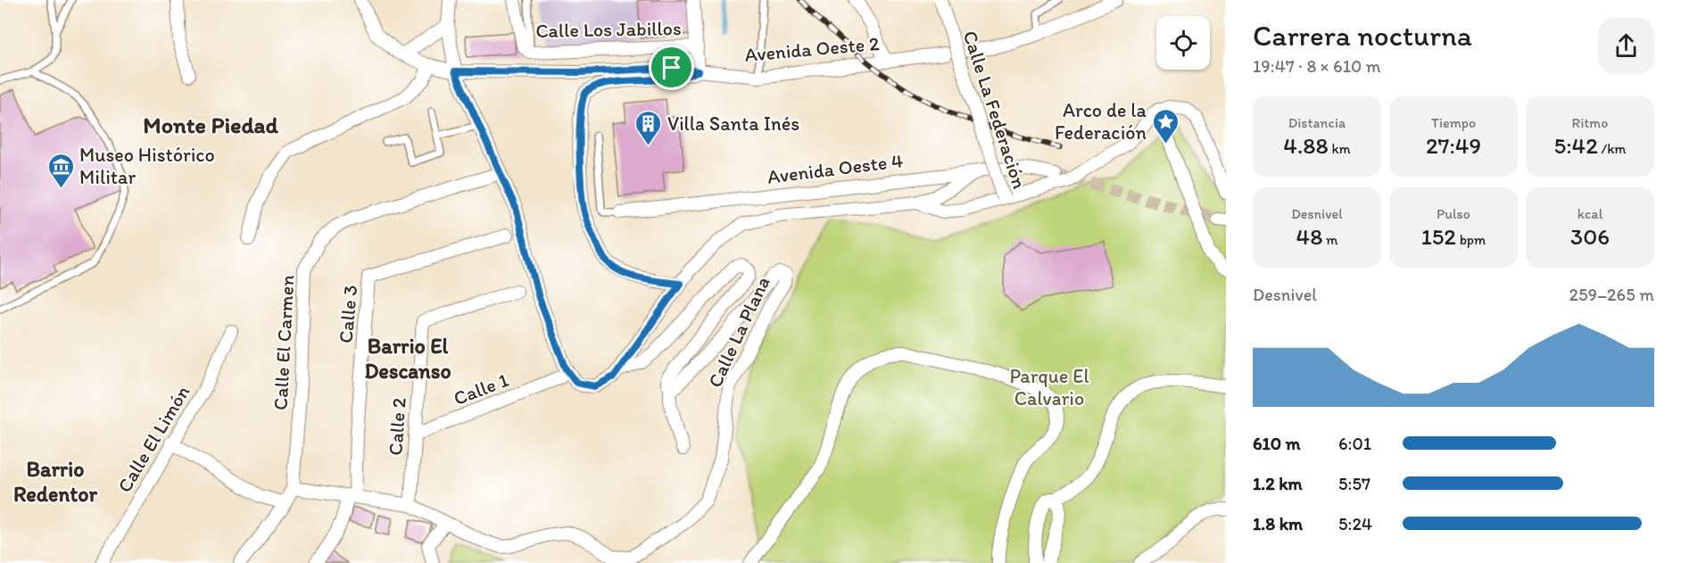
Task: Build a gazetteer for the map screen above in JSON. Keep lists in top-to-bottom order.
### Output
{
  "streets": {
    "street": [
      "Calle Los Jabillos",
      "Avenida Oeste 2",
      "Calle La Federación",
      "Avenida Oeste 4",
      "Calle 3",
      "Calle La Plana",
      "Calle El Carmen",
      "Calle 1",
      "Calle 2",
      "Calle El Limón"
    ]
  },
  "crossings": [
    ["Calle Los Jabillos", "Avenida Oeste 2"],
    ["Calle 3", "Calle La Plana"],
    ["Calle La Plana", "Calle El Carmen"],
    ["Calle La Plana", "Calle 2"],
    ["Calle 1", "Calle 2"]
  ],
  "districts": ["Monte Piedad", "Barrio El Descanso", "Barrio Redentor"],
  "parks": ["Parque El Calvario"],
  "places": {
    "place": ["Arco de la Federación"],
    "building": ["Villa Santa Inés"],
    "museum": ["Museo Histórico Militar"]
  },
  "page": {
    "heading": ["Carrera nocturna", "19:47 · 8 × 610 m"],
    "stats": [
      ["Distancia", "4.88 km"],
      ["Tiempo", "27:49"],
      ["Ritmo", "5:42 /km"],
      ["Desnivel", "48 m"],
      ["Pulso", "152 bpm"],
      ["kcal", "306"]
    ],
    "chart": ["Desnivel", "259–265 m"],
    "list": [
      {
        "name": "610 m",
        "note": "6:01"
      },
      {
        "name": "1.2 km",
        "note": "5:57"
      },
      {
        "name": "1.8 km",
        "note": "5:24"
      }
    ]
  }
}
